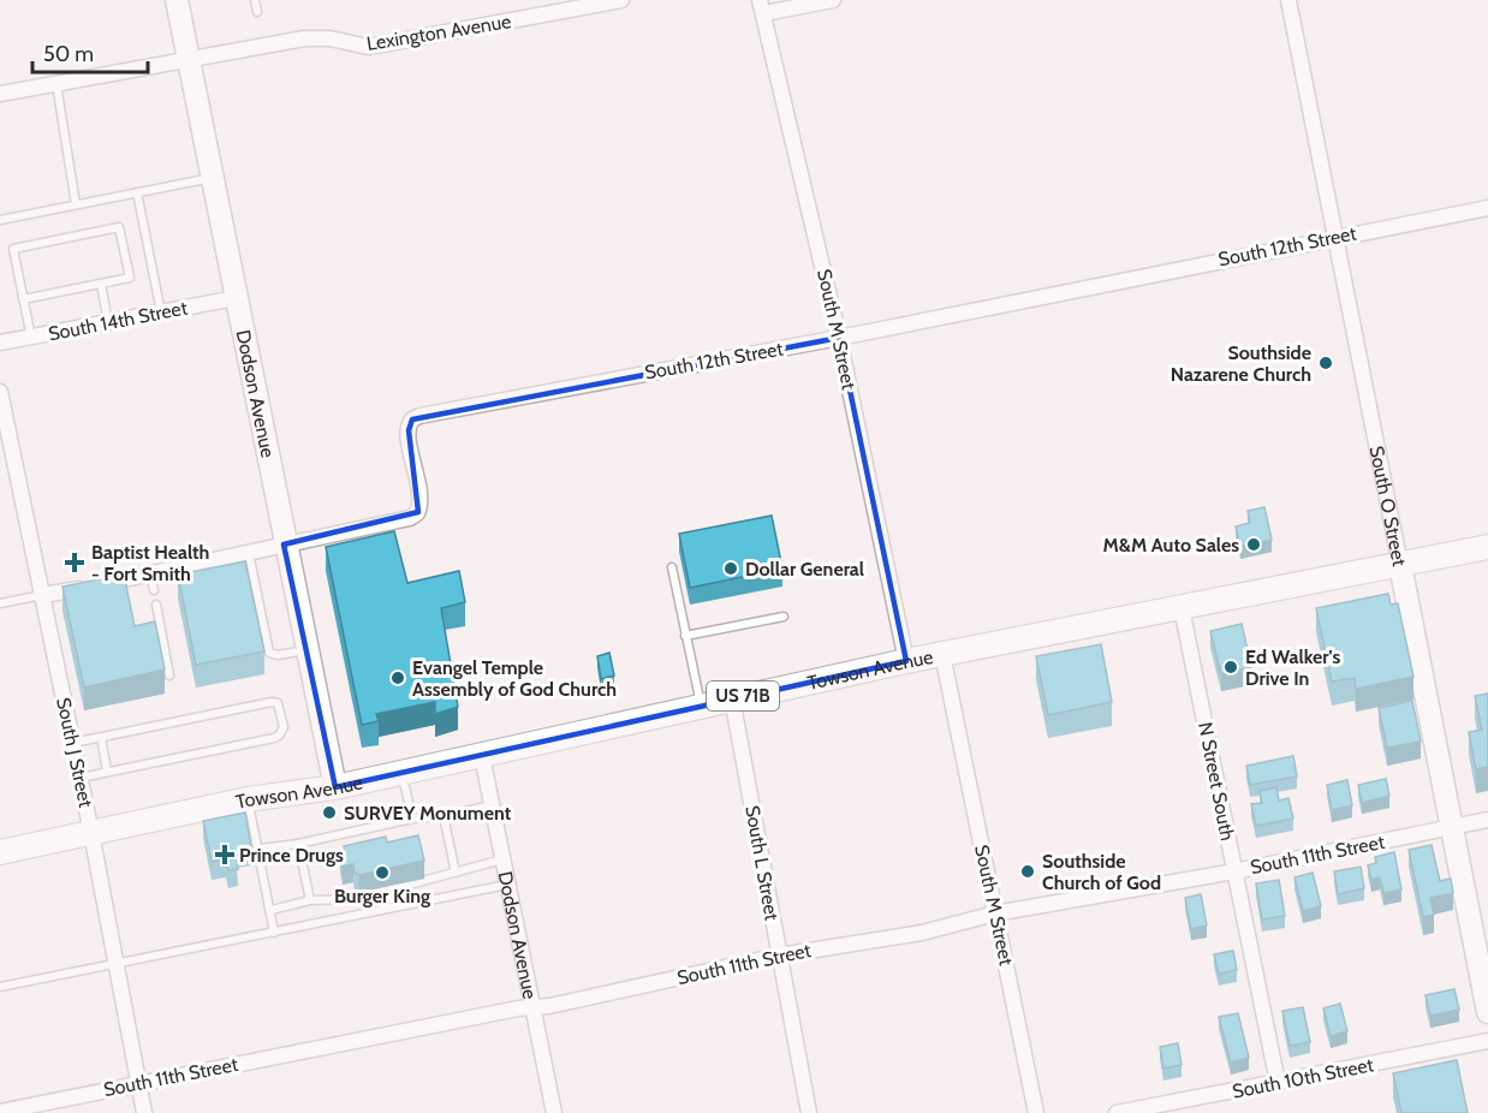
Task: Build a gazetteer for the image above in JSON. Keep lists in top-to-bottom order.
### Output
{
  "streets": {
    "main road": ["Towson Avenue", "US 71B"],
    "street": [
      "Lexington Avenue",
      "South 12th Street",
      "South 14th Street",
      "South M Street",
      "Dodson Avenue",
      "South O Street",
      "South J Street",
      "N Street South",
      "South 11th Street",
      "South L Street",
      "South 10th Street"
    ]
  },
  "crossings": [
    ["Lexington Avenue", "Dodson Avenue"],
    ["South 12th Street", "South M Street"],
    ["South 12th Street", "Dodson Avenue"],
    ["South 12th Street", "South O Street"],
    ["South 12th Street", "South J Street"],
    ["South 14th Street", "Dodson Avenue"],
    ["South M Street", "Towson Avenue"],
    ["South M Street", "South 11th Street"],
    ["Dodson Avenue", "Towson Avenue"],
    ["Dodson Avenue", "South 11th Street"],
    ["South O Street", "Towson Avenue"],
    ["South O Street", "South 11th Street"],
    ["Towson Avenue", "South J Street"],
    ["Towson Avenue", "N Street South"],
    ["Towson Avenue", "South L Street"],
    ["South J Street", "South 11th Street"],
    ["N Street South", "South 11th Street"],
    ["N Street South", "South 10th Street"],
    ["South 11th Street", "South L Street"]
  ],
  "places": {
    "other": [
      "Southside Nazarene Church",
      "M&M Auto Sales",
      "Dollar General",
      "Ed Walker's Drive In",
      "Evangel Temple Assembly of God Church",
      "SURVEY Monument",
      "Southside Church of God",
      "Burger King"
    ],
    "health": ["Baptist Health - Fort Smith", "Prince Drugs"]
  },
  "scale_bar": "50 m"
}
